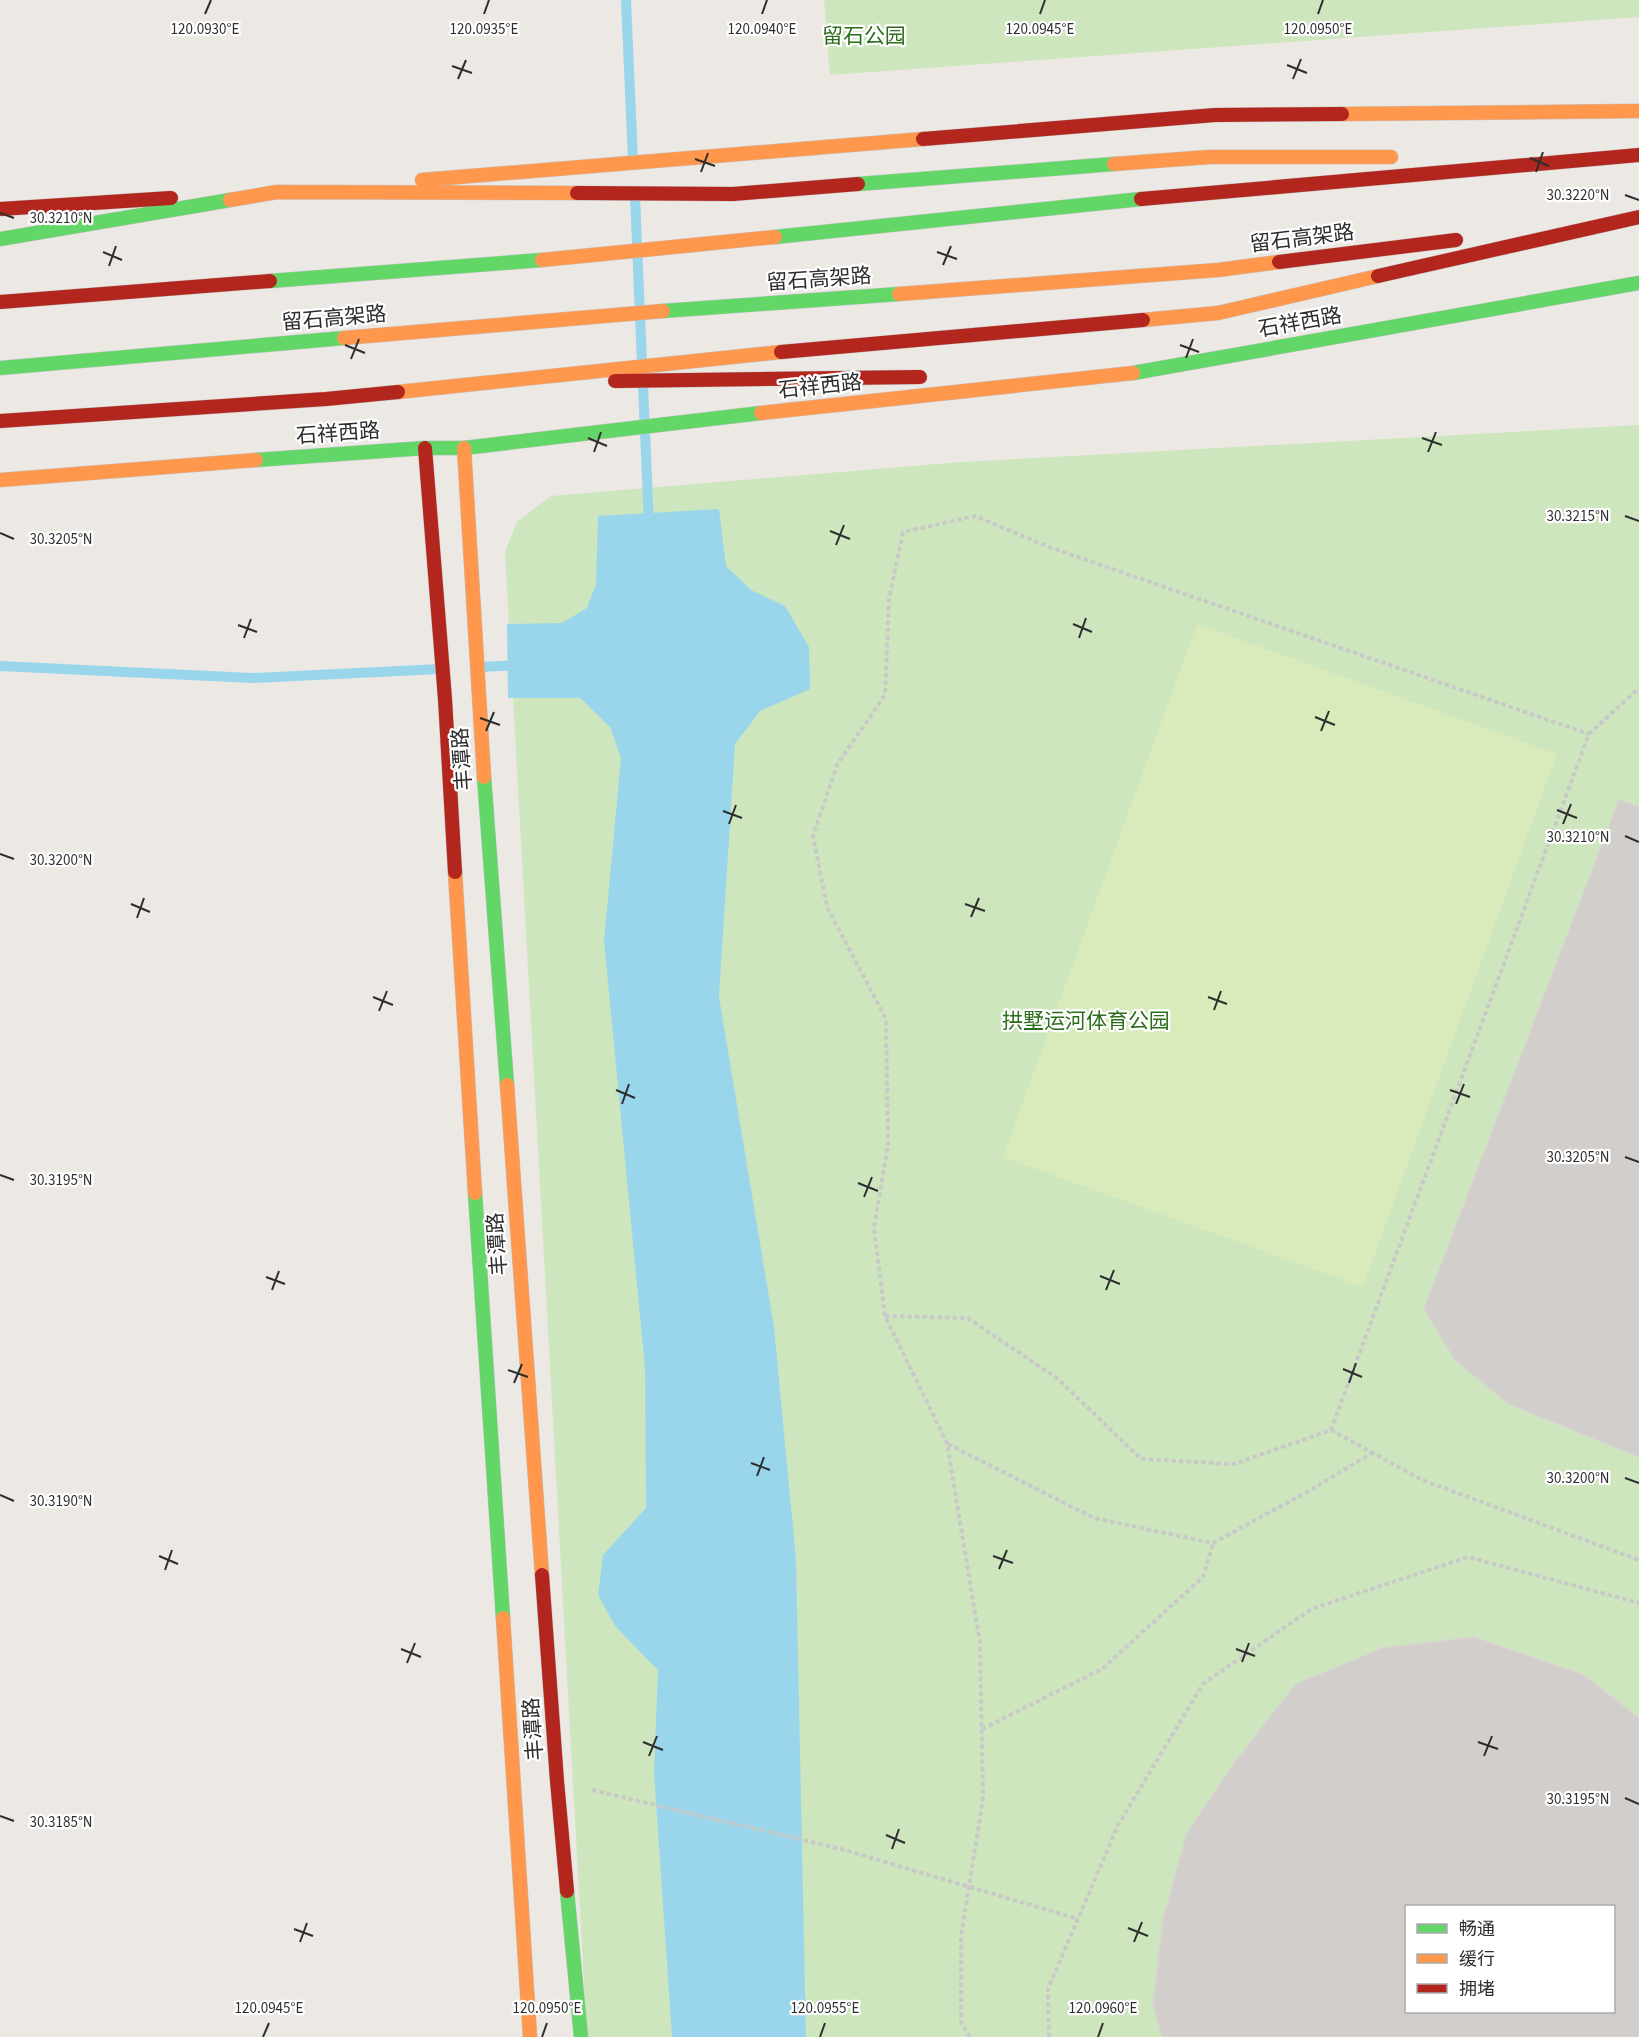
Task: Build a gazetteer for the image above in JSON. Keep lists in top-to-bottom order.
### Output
{
  "streets": {
    "main road": ["留石高架路", "石祥西路", "丰潭路"]
  },
  "crossings": [
    ["石祥西路", "丰潭路"]
  ],
  "parks": ["留石公园", "拱墅运河体育公园"],
  "legend": ["畅通", "缓行", "拥堵"],
  "coordinates": [
    "120.0930°E",
    "120.0935°E",
    "120.0940°E",
    "120.0945°E",
    "120.0950°E",
    "30.3220°N",
    "30.3210°N",
    "30.3215°N",
    "30.3205°N",
    "30.3200°N",
    "30.3195°N",
    "30.3190°N",
    "30.3185°N",
    "120.0955°E",
    "120.0960°E"
  ]
}
